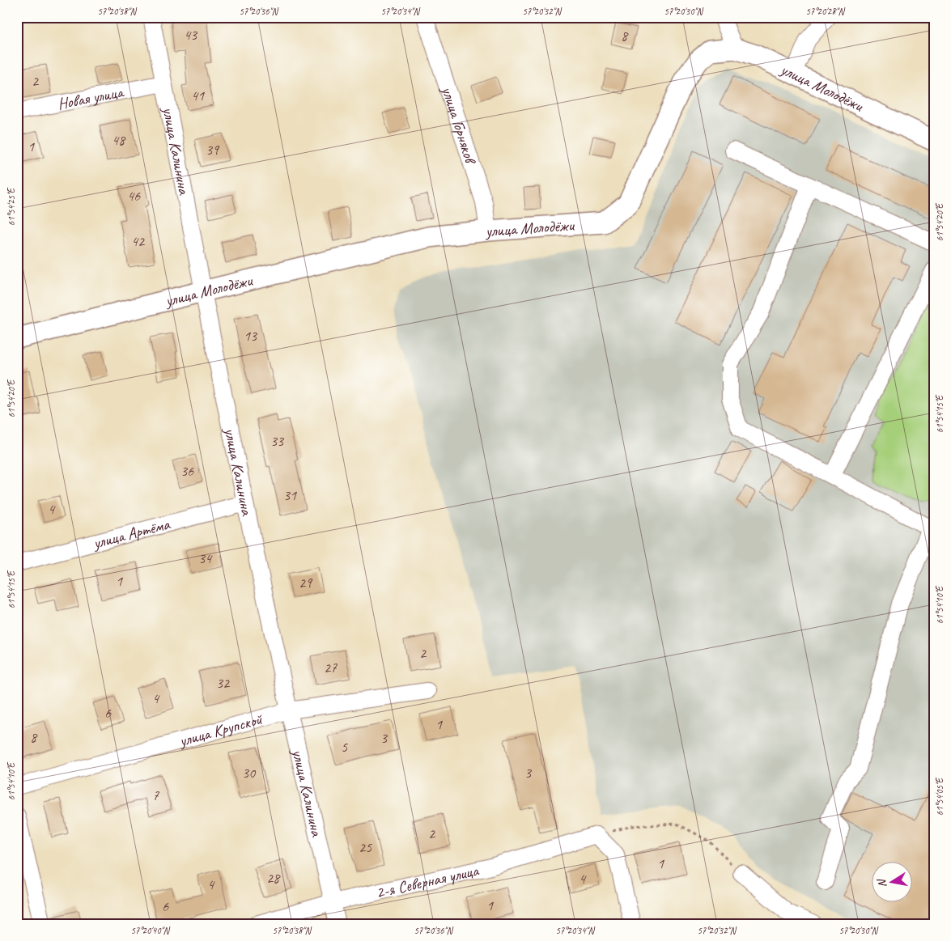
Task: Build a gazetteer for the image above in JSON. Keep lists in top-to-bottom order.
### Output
{
  "streets": {
    "main road": ["улица Молодёжи"],
    "street": [
      "Новая улица",
      "улица Горняков",
      "улица Калинина",
      "улица Артёма",
      "улица Крупской",
      "2-я Северная улица"
    ]
  },
  "crossings": [
    ["улица Молодёжи", "улица Горняков"],
    ["улица Молодёжи", "улица Калинина"],
    ["Новая улица", "улица Калинина"],
    ["улица Калинина", "улица Артёма"],
    ["улица Калинина", "улица Крупской"],
    ["улица Калинина", "2-я Северная улица"]
  ],
  "house_numbers": [
    "43",
    "8",
    "2",
    "41",
    "48",
    "1",
    "39",
    "46",
    "42",
    "13",
    "33",
    "36",
    "31",
    "4",
    "34",
    "1",
    "29",
    "2",
    "27",
    "32",
    "4",
    "6",
    "1",
    "8",
    "3",
    "5",
    "30",
    "3",
    "7",
    "2",
    "25",
    "1",
    "28",
    "4",
    "4",
    "1",
    "6"
  ],
  "north": "left",
  "coordinates": [
    "57°20'38\"N",
    "57°20'36\"N",
    "57°20'34\"N",
    "57°20'32\"N",
    "57°20'30\"N",
    "57°20'28\"N",
    "61°54'25\"E",
    "61°54'20\"E",
    "61°54'15\"E",
    "61°54'10\"E",
    "61°54'05\"E",
    "57°20'40\"N"
  ]
}
